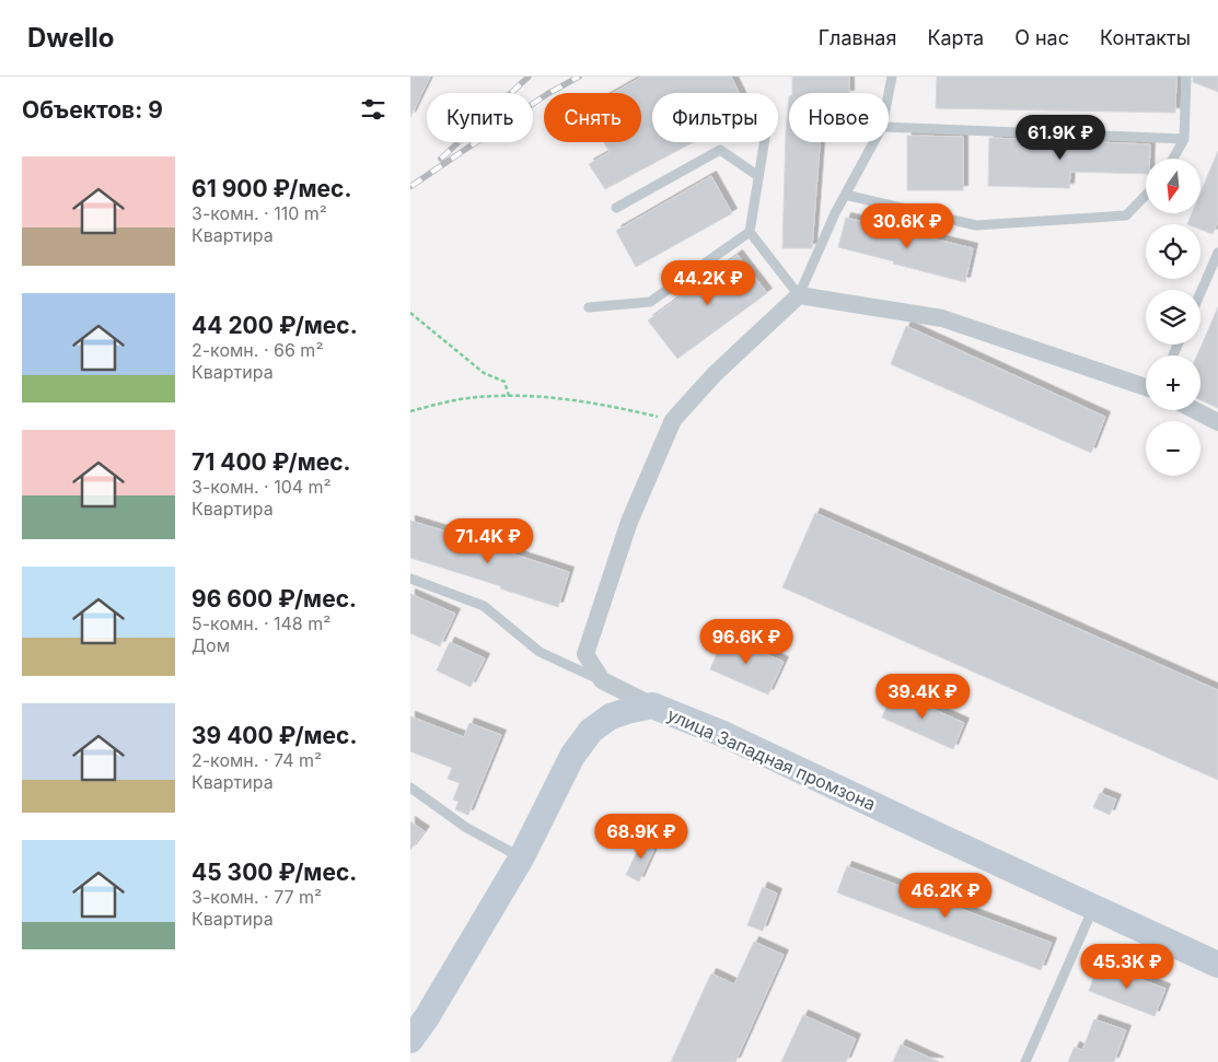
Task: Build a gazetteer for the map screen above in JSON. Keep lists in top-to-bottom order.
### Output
{
  "streets": {
    "street": ["улица Западная промзона"]
  },
  "north": "bottom",
  "page": {
    "header": "Dwello",
    "nav": [
      "Главная",
      "Карта",
      "О нас",
      "Контакты"
    ],
    "heading": "Объектов: 9",
    "chip": [
      "Купить",
      "Снять",
      "Фильтры",
      "Новое"
    ],
    "price": [
      "61.9K ₽",
      "30.6K ₽",
      "44.2K ₽",
      "71.4K ₽",
      "96.6K ₽",
      "39.4K ₽",
      "68.9K ₽",
      "46.2K ₽",
      "45.3K ₽"
    ],
    "list": [
      {
        "name": "61 900 ₽/мес.",
        "note": "3-комн. · 110 m² · Квартира"
      },
      {
        "name": "44 200 ₽/мес.",
        "note": "2-комн. · 66 m² · Квартира"
      },
      {
        "name": "71 400 ₽/мес.",
        "note": "3-комн. · 104 m² · Квартира"
      },
      {
        "name": "96 600 ₽/мес.",
        "note": "5-комн. · 148 m² · Дом"
      },
      {
        "name": "39 400 ₽/мес.",
        "note": "2-комн. · 74 m² · Квартира"
      },
      {
        "name": "45 300 ₽/мес.",
        "note": "3-комн. · 77 m² · Квартира"
      }
    ],
    "map_buttons": ["+", "−"]
  }
}
